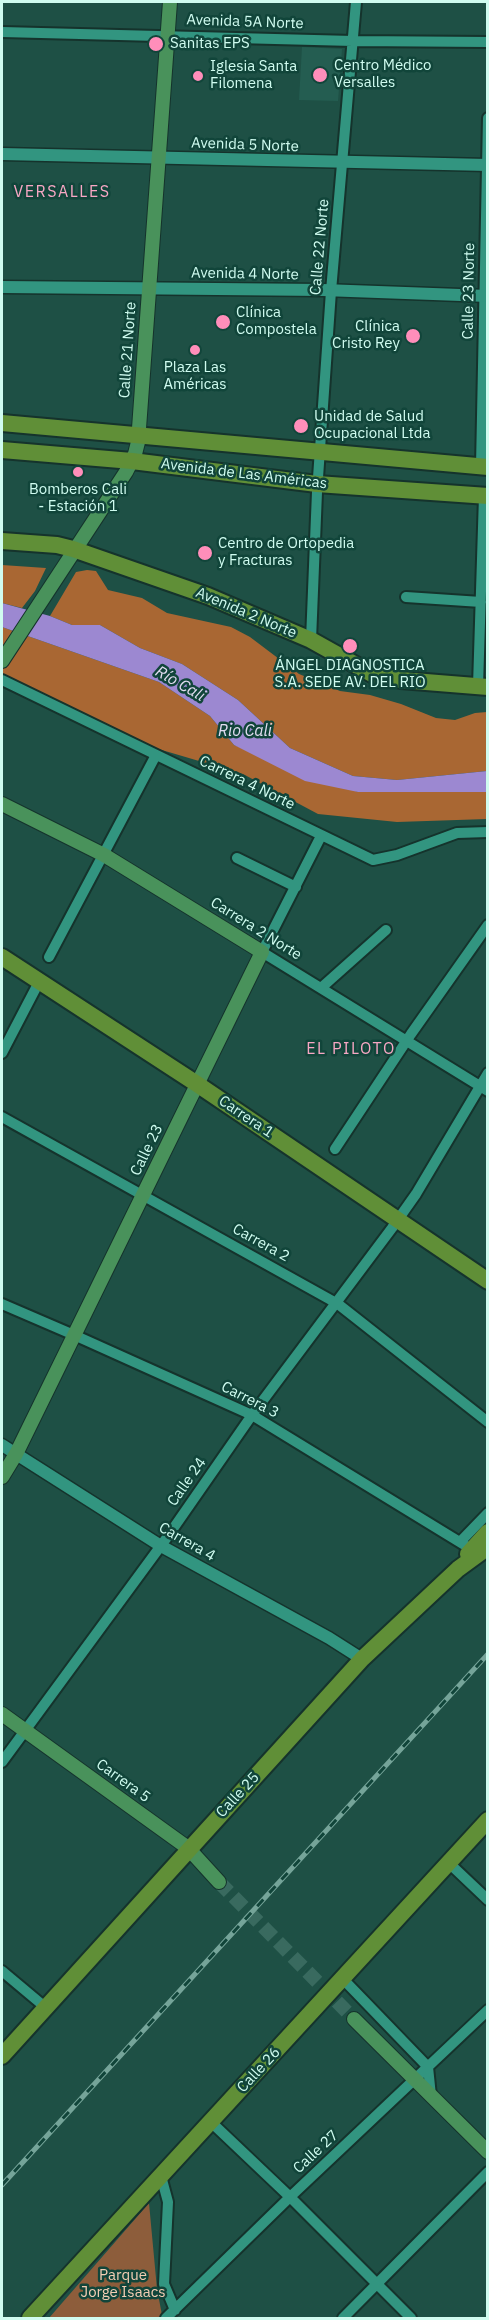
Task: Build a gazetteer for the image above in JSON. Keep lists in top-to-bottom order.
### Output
{
  "streets": {
    "main road": [
      "Calle 21 Norte",
      "Avenida de Las Américas",
      "Avenida 2 Norte",
      "Carrera 2 Norte",
      "Carrera 1",
      "Calle 23",
      "Carrera 5",
      "Calle 25",
      "Calle 26"
    ],
    "street": [
      "Avenida 5A Norte",
      "Avenida 5 Norte",
      "Calle 22 Norte",
      "Avenida 4 Norte",
      "Calle 23 Norte",
      "Carrera 4 Norte",
      "Carrera 2",
      "Carrera 3",
      "Calle 24",
      "Carrera 4",
      "Calle 27"
    ]
  },
  "crossings": [
    ["Avenida 5A Norte", "Calle 22 Norte"],
    ["Avenida 5A Norte", "Calle 21 Norte"],
    ["Avenida 5 Norte", "Calle 22 Norte"],
    ["Avenida 5 Norte", "Calle 23 Norte"],
    ["Avenida 5 Norte", "Calle 21 Norte"],
    ["Calle 22 Norte", "Avenida 4 Norte"],
    ["Calle 22 Norte", "Avenida de Las Américas"],
    ["Calle 22 Norte", "Avenida 2 Norte"],
    ["Avenida 4 Norte", "Calle 23 Norte"],
    ["Avenida 4 Norte", "Calle 21 Norte"],
    ["Calle 23 Norte", "Avenida de Las Américas"],
    ["Calle 21 Norte", "Avenida de Las Américas"],
    ["Calle 21 Norte", "Avenida 2 Norte"],
    ["Carrera 4 Norte", "Calle 23"],
    ["Carrera 2 Norte", "Calle 23"],
    ["Carrera 2 Norte", "Calle 24"],
    ["Carrera 1", "Calle 23"],
    ["Carrera 1", "Calle 24"],
    ["Calle 23", "Carrera 2"],
    ["Calle 23", "Carrera 3"],
    ["Calle 23", "Carrera 4"],
    ["Carrera 2", "Calle 24"],
    ["Carrera 3", "Calle 24"],
    ["Carrera 3", "Calle 25"],
    ["Calle 24", "Carrera 4"],
    ["Calle 24", "Carrera 5"],
    ["Carrera 4", "Calle 25"],
    ["Carrera 5", "Calle 25"]
  ],
  "districts": ["VERSALLES", "EL PILOTO"],
  "water": ["Río Cali", "Rio Cali"],
  "parks": ["Parque Jorge Isaacs"],
  "places": [
    "Sanitas EPS",
    "Centro Médico Versalles",
    "Iglesia Santa Filomena",
    "Clínica Compostela",
    "Clínica Cristo Rey",
    "Plaza Las Américas",
    "Unidad de Salud Ocupacional Ltda",
    "Bomberos Cali - Estación 1",
    "Centro de Ortopedia y Fracturas",
    "ÁNGEL DIAGNOSTICA S.A. SEDE AV. DEL RIO"
  ]
}
